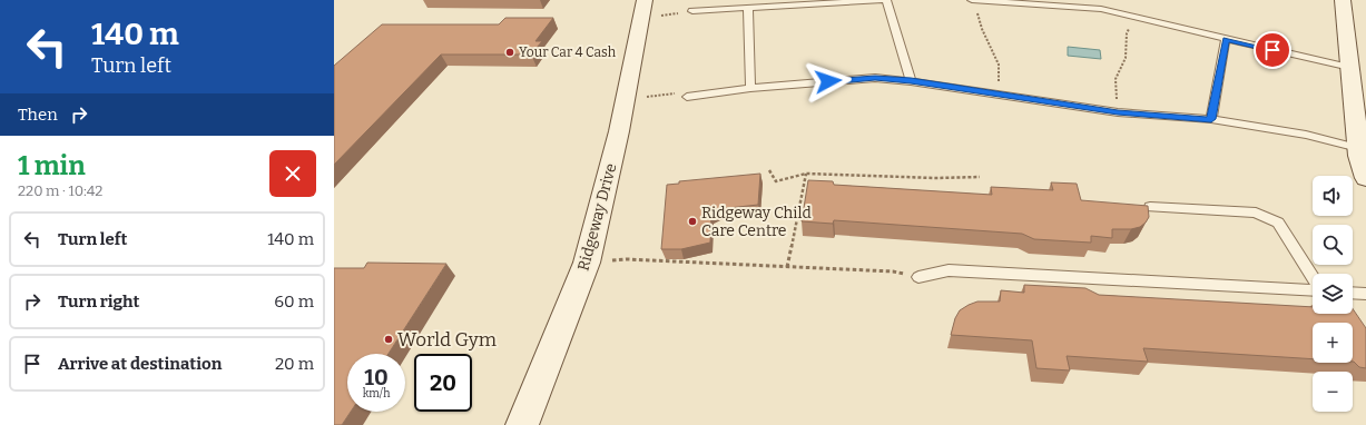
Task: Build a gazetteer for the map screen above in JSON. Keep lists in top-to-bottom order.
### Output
{
  "streets": {
    "street": ["Ridgeway Drive"]
  },
  "places": ["Your Car 4 Cash", "Ridgeway Child Care Centre", "World Gym"],
  "page": {
    "turn": ["140 m", "Turn left"],
    "then": "Then",
    "heading": ["1 min", "220 m · 10:42"],
    "map_buttons": ["+", "−"],
    "list": [
      {
        "name": "Turn left",
        "value": "140 m"
      },
      {
        "name": "Turn right",
        "value": "60 m"
      },
      {
        "name": "Arrive at destination",
        "value": "20 m"
      }
    ],
    "speed": "10 km/h",
    "limit": "20"
  }
}
